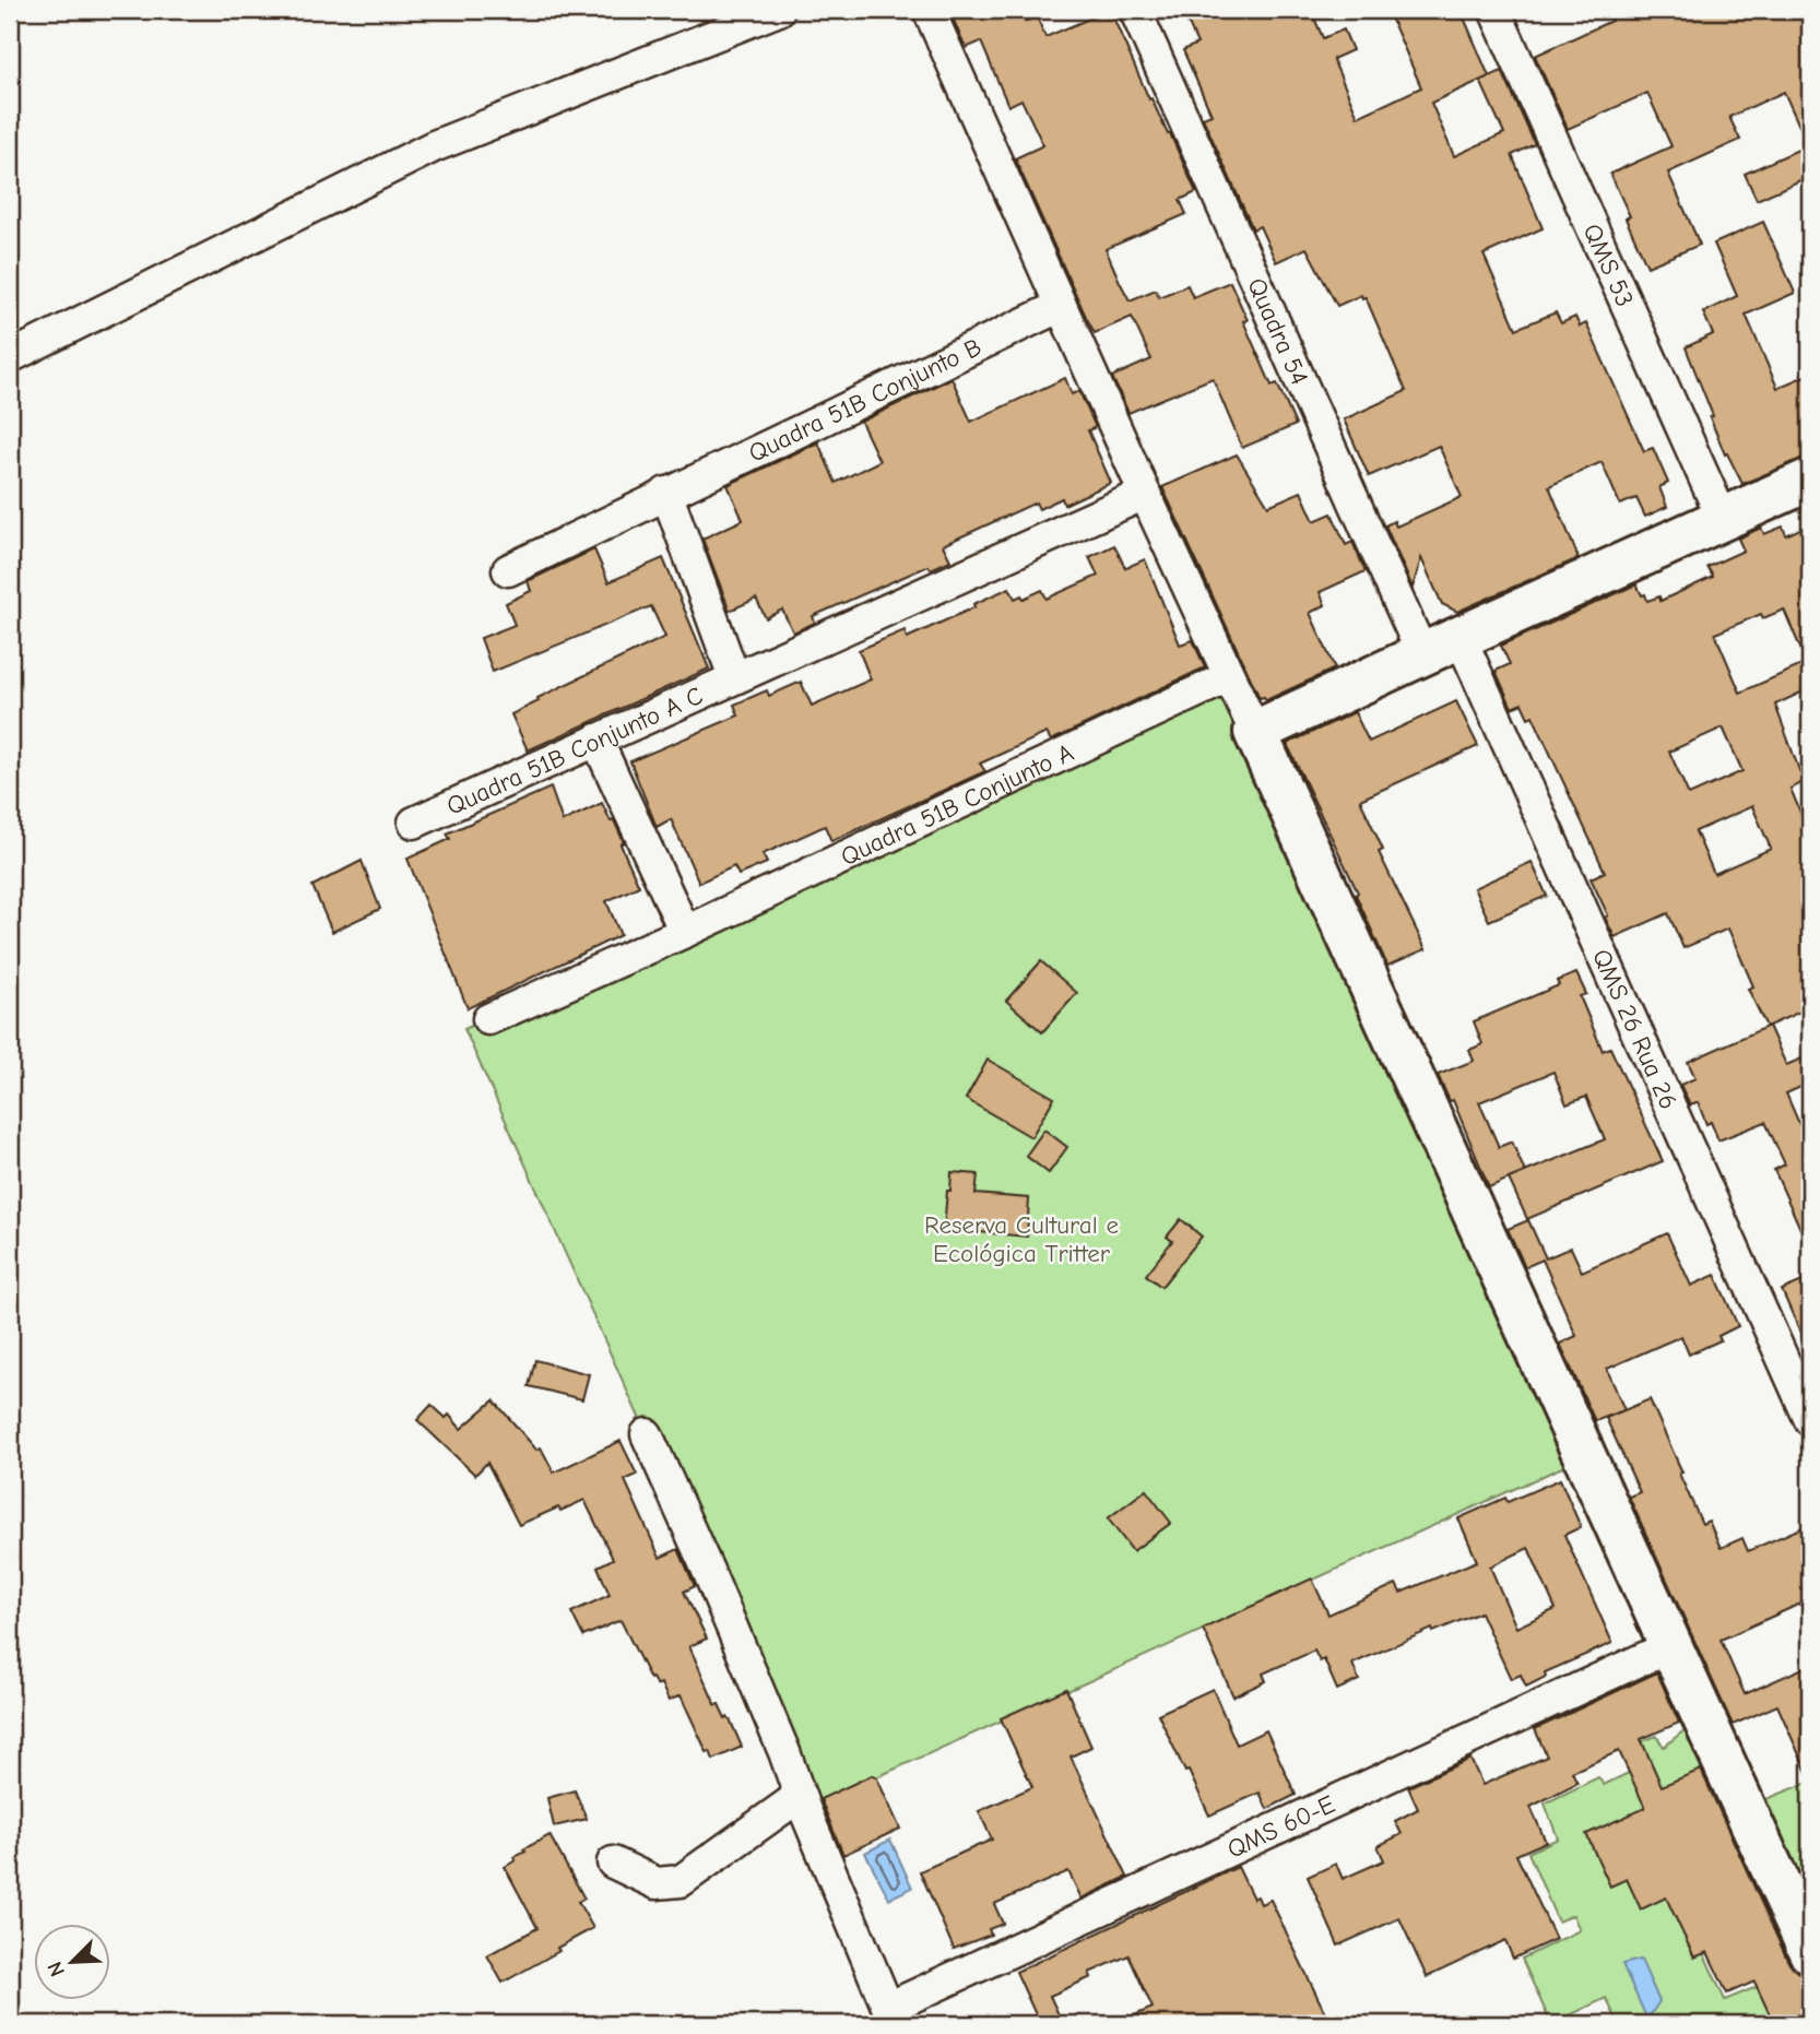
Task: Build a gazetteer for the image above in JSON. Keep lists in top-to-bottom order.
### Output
{
  "streets": {
    "street": [
      "QMS 53",
      "Quadra 54",
      "Quadra 51B Conjunto B",
      "Quadra 51B Conjunto A C",
      "Quadra 51B Conjunto A",
      "QMS 26 Rua 26",
      "QMS 60-E"
    ]
  },
  "parks": ["Reserva Cultural e Ecológica Tritter"],
  "north": "bottom left"
}
